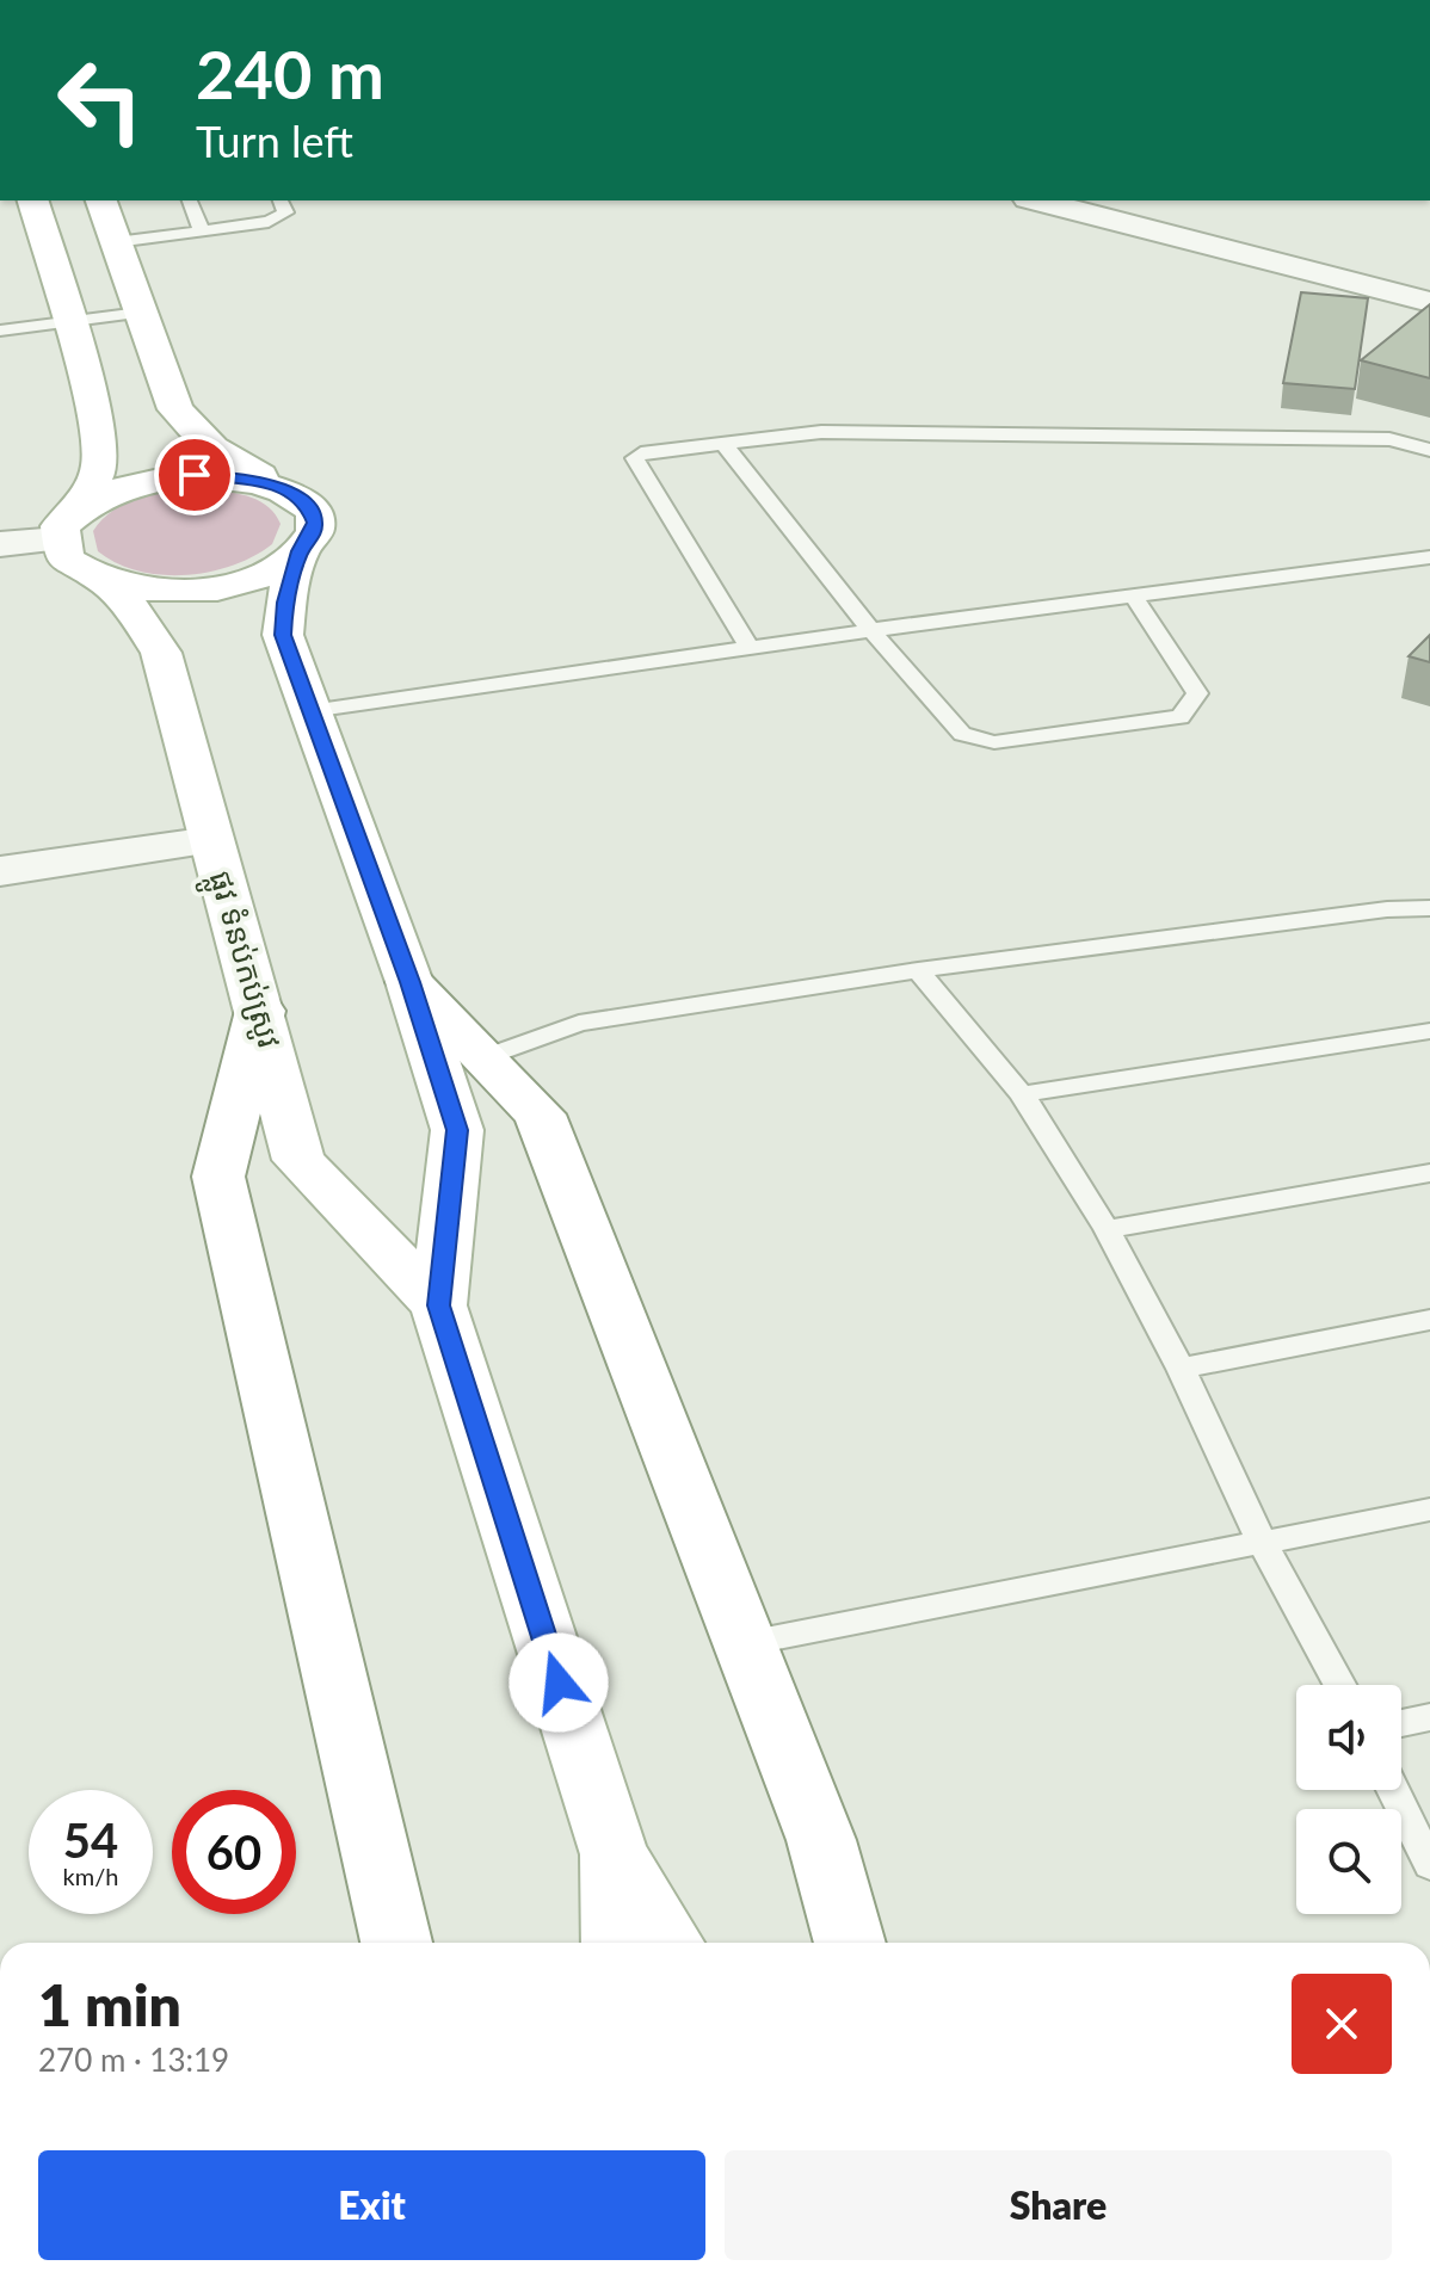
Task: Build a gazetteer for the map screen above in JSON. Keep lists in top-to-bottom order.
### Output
{
  "streets": {
    "main road": ["ផ្លូវ ទំនប់កប់ស្រូវ"]
  },
  "page": {
    "turn": ["240 m", "Turn left"],
    "speed": "54 km/h",
    "limit": "60",
    "heading": ["1 min", "270 m · 13:19"],
    "buttons": ["Exit", "Share"]
  }
}
